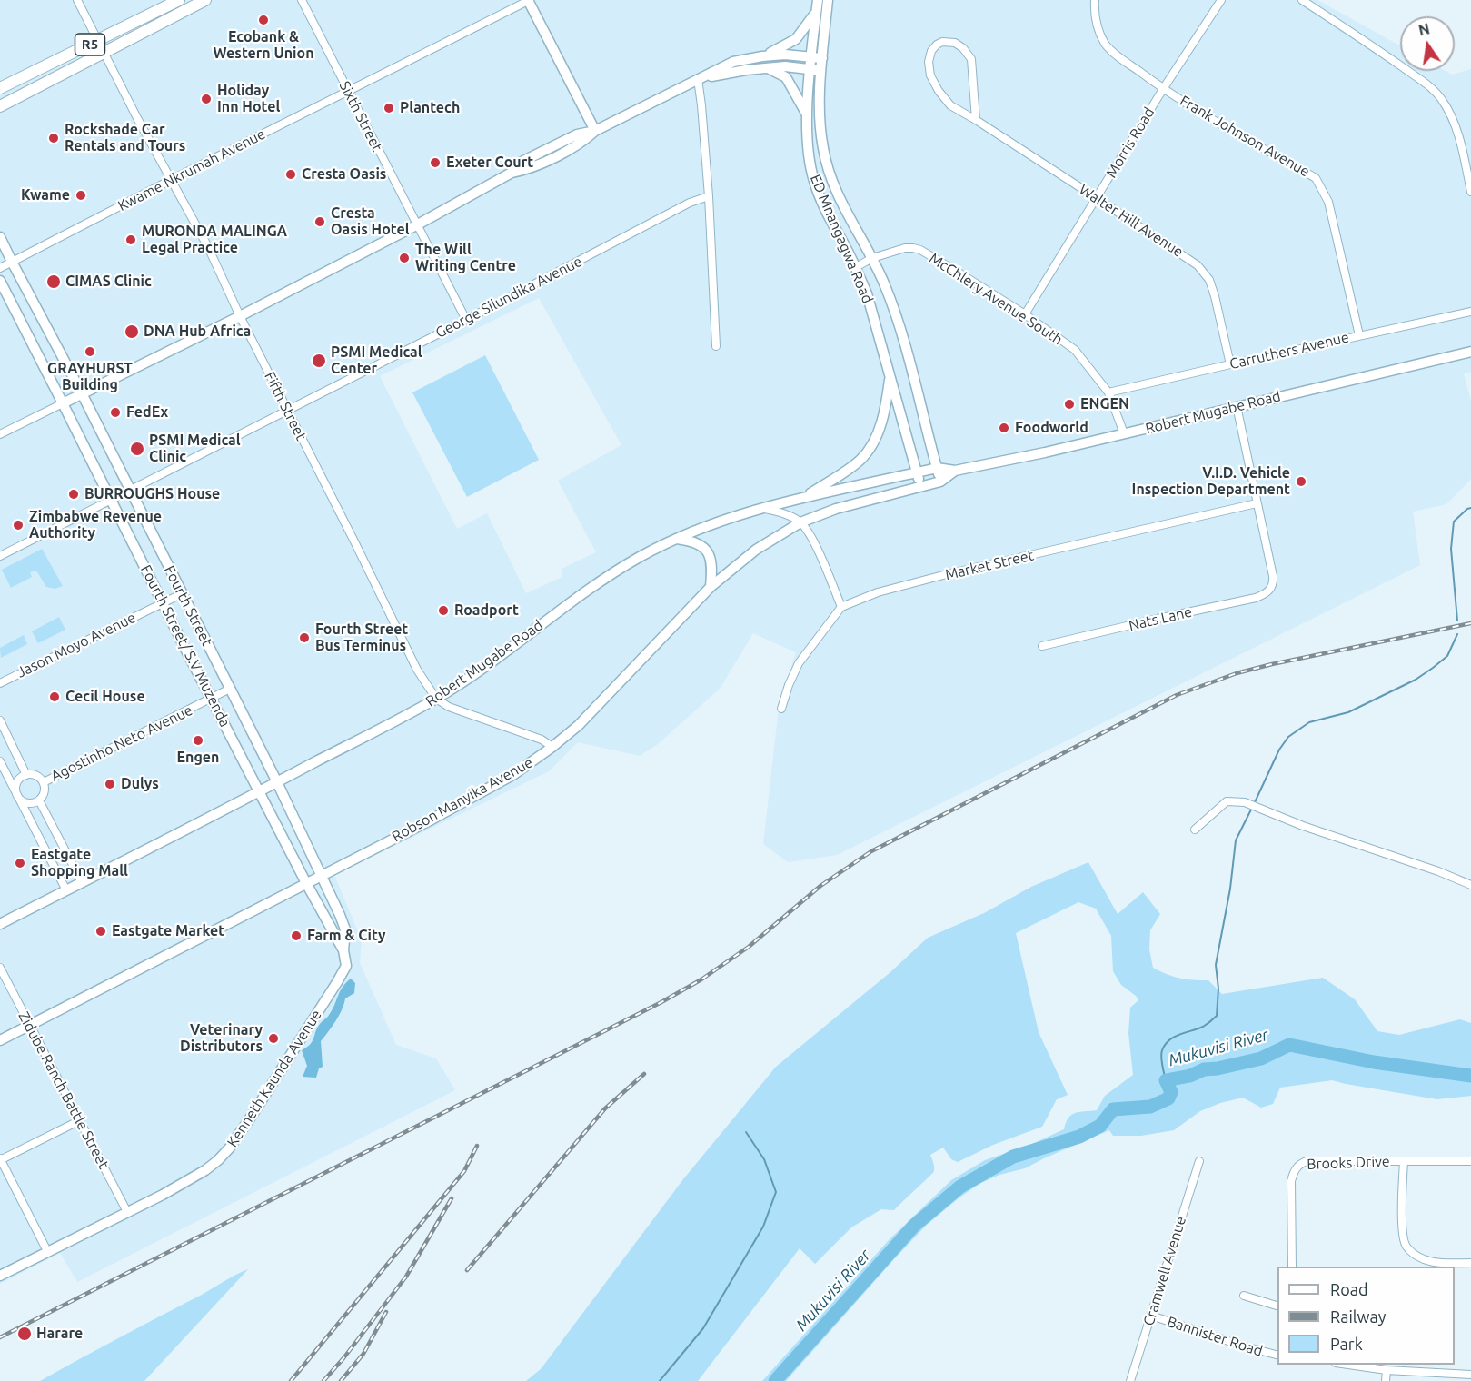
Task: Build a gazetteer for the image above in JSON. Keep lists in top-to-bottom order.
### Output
{
  "streets": {
    "highway": ["R5"],
    "main road": [
      "ED Mnangagwa Road",
      "Robert Mugabe Road",
      "Fourth Street",
      "Fourth Street/ S.V Muzenda",
      "Robson Manyika Avenue",
      "Kenneth Kaunda Avenue"
    ],
    "street": [
      "Sixth Street",
      "Frank Johnson Avenue",
      "Morris Road",
      "Kwame Nkrumah Avenue",
      "Walter Hill Avenue",
      "George Silundika Avenue",
      "McChlery Avenue South",
      "Carruthers Avenue",
      "Fifth Street",
      "Market Street",
      "Nats Lane",
      "Jason Moyo Avenue",
      "Agostinho Neto Avenue",
      "Zidube Ranch Battle Street",
      "Brooks Drive",
      "Cramwell Avenue",
      "Bannister Road"
    ]
  },
  "crossings": [
    ["R5", "Fifth Street"],
    ["Sixth Street", "Kwame Nkrumah Avenue"],
    ["Sixth Street", "George Silundika Avenue"],
    ["Frank Johnson Avenue", "Morris Road"],
    ["Frank Johnson Avenue", "Carruthers Avenue"],
    ["Morris Road", "Walter Hill Avenue"],
    ["Morris Road", "McChlery Avenue South"],
    ["Kwame Nkrumah Avenue", "Fifth Street"],
    ["Kwame Nkrumah Avenue", "Fourth Street"],
    ["Walter Hill Avenue", "Carruthers Avenue"],
    ["ED Mnangagwa Road", "McChlery Avenue South"],
    ["ED Mnangagwa Road", "Robert Mugabe Road"],
    ["ED Mnangagwa Road", "Robson Manyika Avenue"],
    ["George Silundika Avenue", "Fifth Street"],
    ["George Silundika Avenue", "Fourth Street"],
    ["George Silundika Avenue", "Fourth Street/ S.V Muzenda"],
    ["McChlery Avenue South", "Carruthers Avenue"],
    ["McChlery Avenue South", "Robert Mugabe Road"],
    ["Fifth Street", "Robert Mugabe Road"],
    ["Fifth Street", "Robson Manyika Avenue"],
    ["Robert Mugabe Road", "Fourth Street"],
    ["Robert Mugabe Road", "Fourth Street/ S.V Muzenda"],
    ["Robert Mugabe Road", "Robson Manyika Avenue"],
    ["Market Street", "Nats Lane"],
    ["Fourth Street", "Jason Moyo Avenue"],
    ["Fourth Street", "Fourth Street/ S.V Muzenda"],
    ["Fourth Street", "Agostinho Neto Avenue"],
    ["Fourth Street", "Robson Manyika Avenue"],
    ["Fourth Street", "Kenneth Kaunda Avenue"],
    ["Jason Moyo Avenue", "Fourth Street/ S.V Muzenda"],
    ["Fourth Street/ S.V Muzenda", "Agostinho Neto Avenue"],
    ["Fourth Street/ S.V Muzenda", "Robson Manyika Avenue"],
    ["Fourth Street/ S.V Muzenda", "Kenneth Kaunda Avenue"],
    ["Robson Manyika Avenue", "Zidube Ranch Battle Street"],
    ["Kenneth Kaunda Avenue", "Zidube Ranch Battle Street"],
    ["Cramwell Avenue", "Bannister Road"]
  ],
  "water": ["Mukuvisi River"],
  "places": [
    "Ecobank & Western Union",
    "Holiday Inn Hotel",
    "Plantech",
    "Rockshade Car Rentals and Tours",
    "Exeter Court",
    "Cresta Oasis",
    "Kwame",
    "Cresta Oasis Hotel",
    "MURONDA MALINGA Legal Practice",
    "The Will Writing Centre",
    "CIMAS Clinic",
    "DNA Hub Africa",
    "GRAYHURST Building",
    "PSMI Medical Center",
    "ENGEN",
    "FedEx",
    "Foodworld",
    "PSMI Medical Clinic",
    "V.I.D. Vehicle Inspection Department",
    "BURROUGHS House",
    "Zimbabwe Revenue Authority",
    "Roadport",
    "Fourth Street Bus Terminus",
    "Cecil House",
    "Engen",
    "Dulys",
    "Eastgate Shopping Mall",
    "Eastgate Market",
    "Farm & City",
    "Veterinary Distributors",
    "Harare"
  ],
  "legend": ["Road", "Railway", "Park"],
  "north": "top"
}
